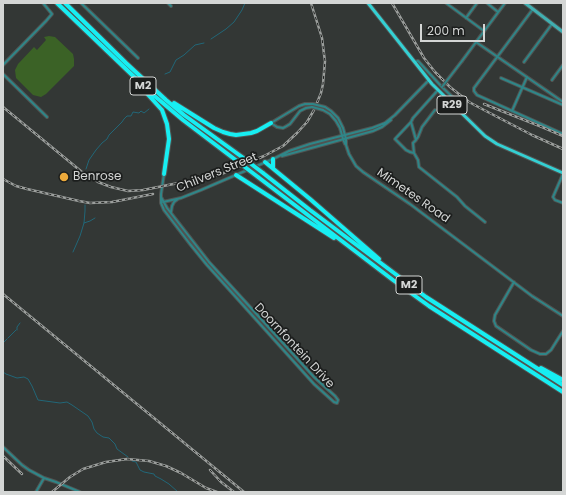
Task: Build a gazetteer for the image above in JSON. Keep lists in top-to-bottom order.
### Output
{
  "streets": {
    "highway": ["M2"],
    "main road": ["R29"],
    "street": ["Chilvers Street", "Mimetes Road", "Doornfontein Drive"]
  },
  "crossings": [
    ["R29", "Chilvers Street"],
    ["Chilvers Street", "Mimetes Road"],
    ["Chilvers Street", "Doornfontein Drive"]
  ],
  "places": ["Benrose"],
  "scale_bar": "200 m"
}
